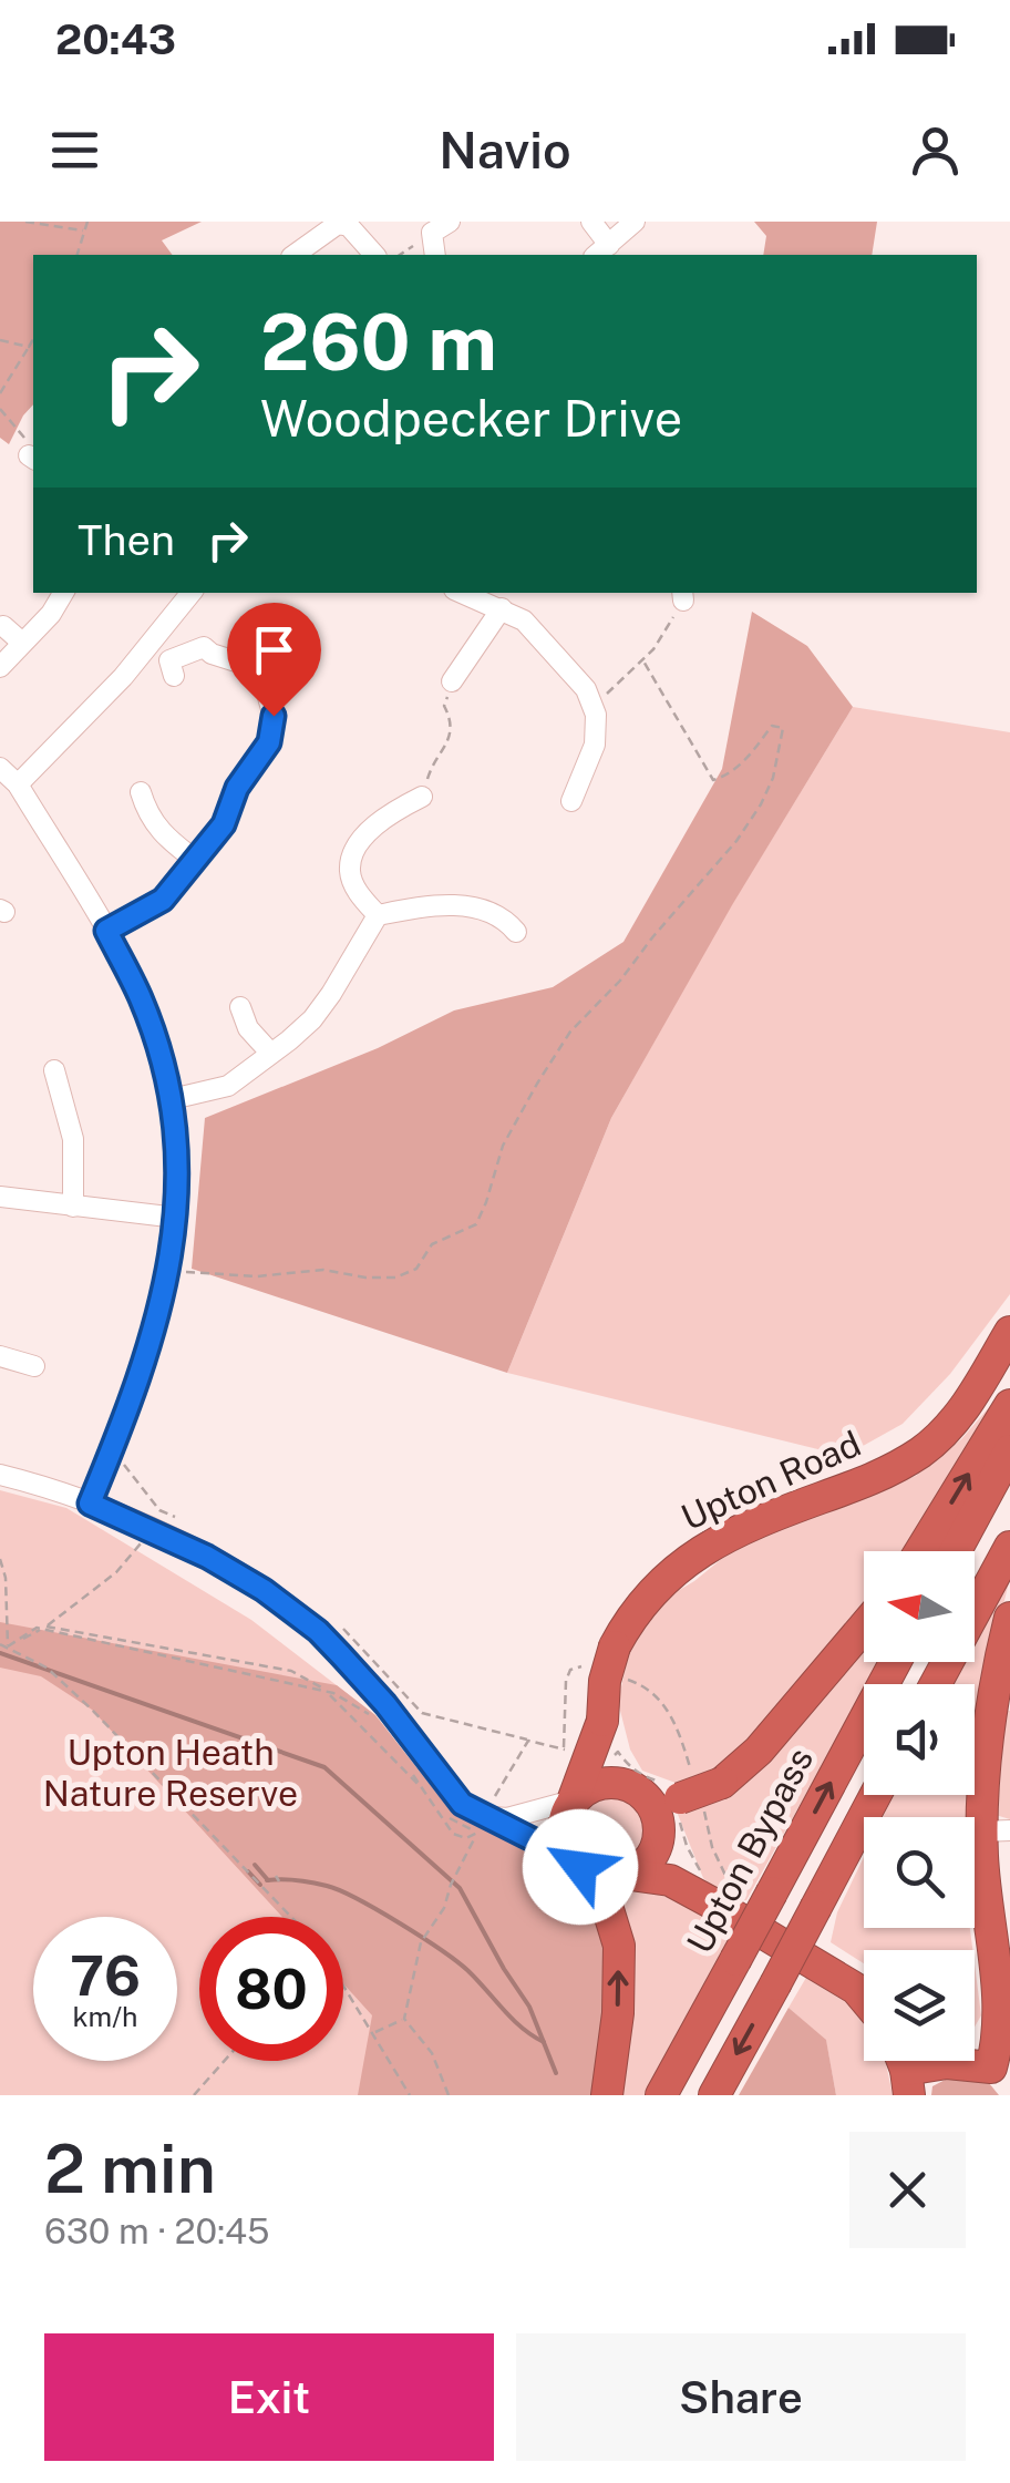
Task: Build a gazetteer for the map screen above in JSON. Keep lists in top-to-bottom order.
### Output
{
  "streets": {
    "highway": ["Upton Road", "Upton Bypass"]
  },
  "parks": ["Upton Heath Nature Reserve"],
  "north": "left",
  "page": {
    "status": "20:43",
    "header": "Navio",
    "turn": ["260 m", "Woodpecker Drive"],
    "then": "Then",
    "speed": "76 km/h",
    "limit": "80",
    "heading": ["2 min", "630 m · 20:45"],
    "buttons": ["Exit", "Share"]
  }
}
